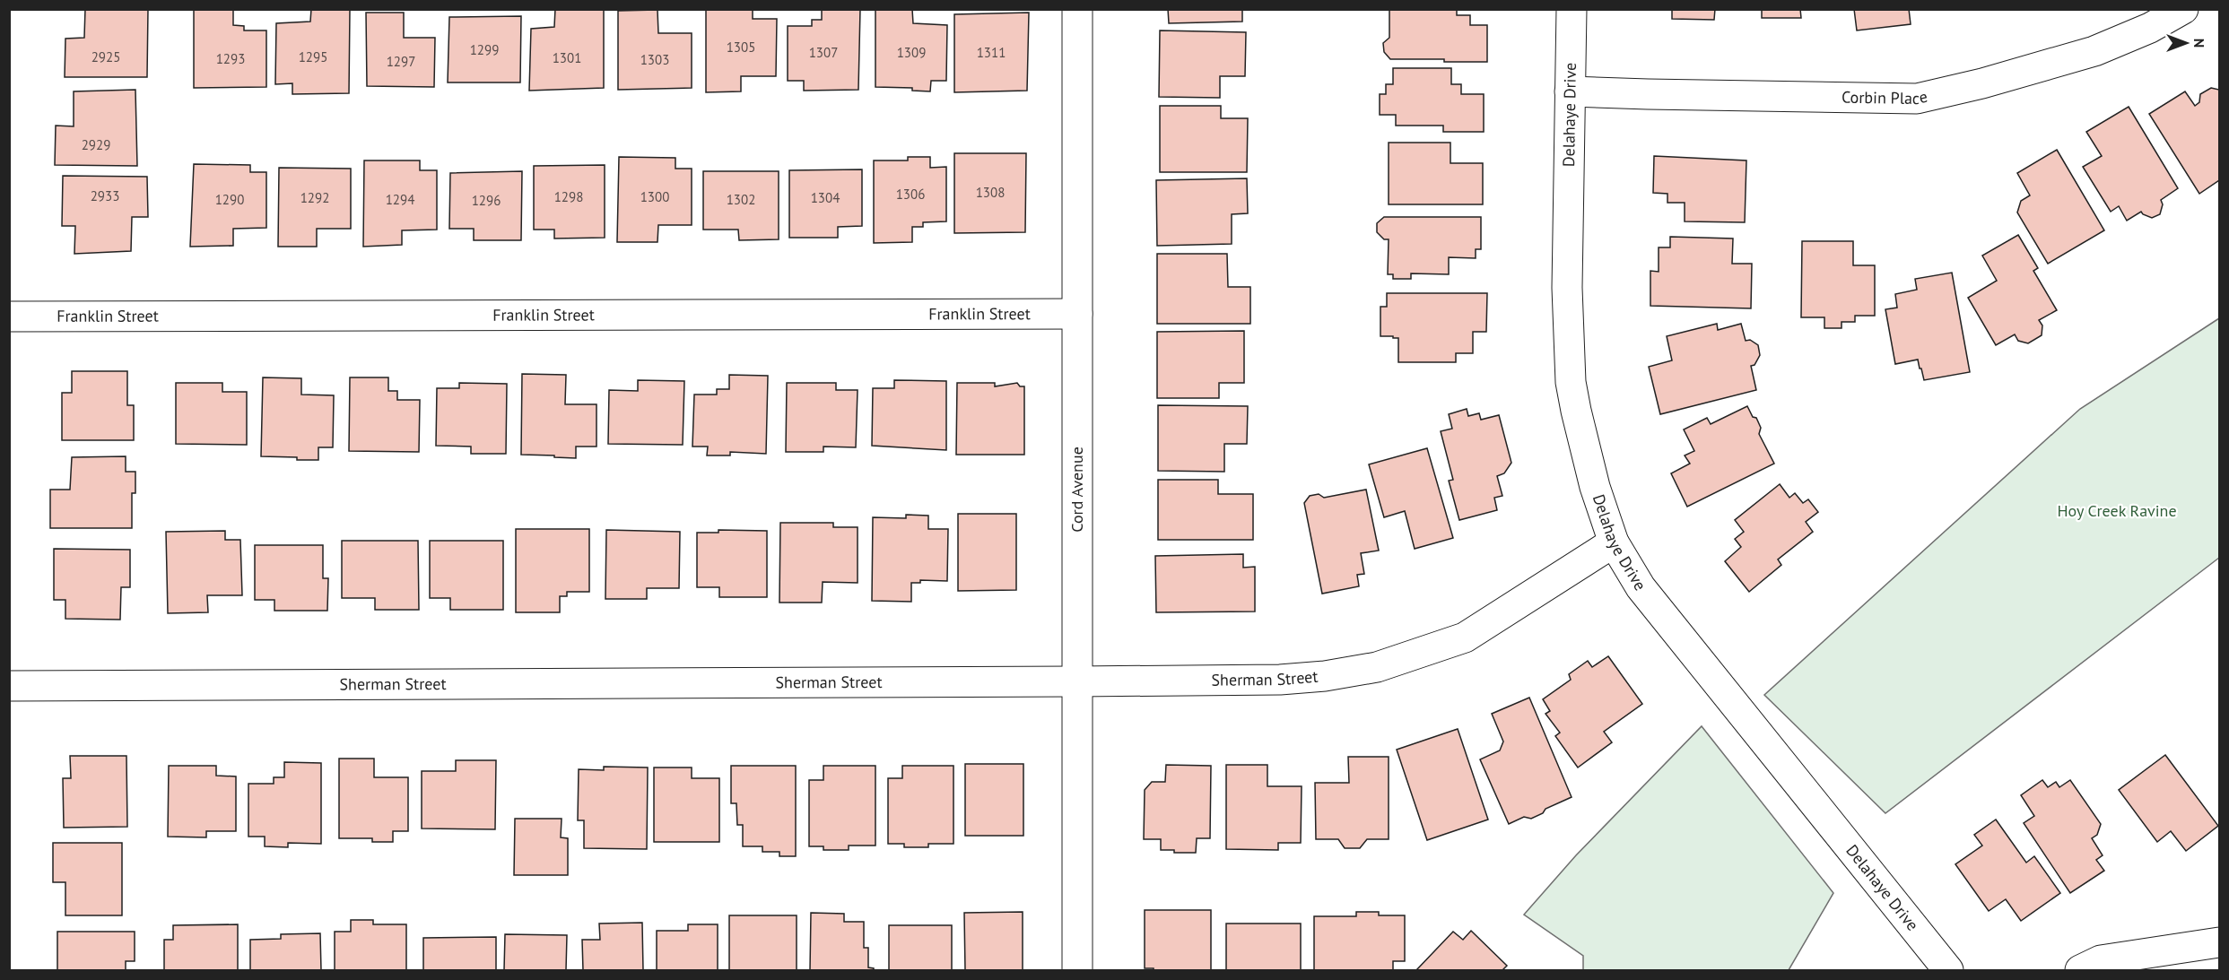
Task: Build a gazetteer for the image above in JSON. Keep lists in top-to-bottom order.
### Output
{
  "streets": {
    "street": [
      "Corbin Place",
      "Delahaye Drive",
      "Franklin Street",
      "Cord Avenue",
      "Sherman Street"
    ]
  },
  "crossings": [
    ["Corbin Place", "Delahaye Drive"],
    ["Delahaye Drive", "Sherman Street"],
    ["Franklin Street", "Cord Avenue"],
    ["Cord Avenue", "Sherman Street"]
  ],
  "parks": ["Hoy Creek Ravine"],
  "house_numbers": [
    "1305",
    "1299",
    "1307",
    "1309",
    "1311",
    "2925",
    "1295",
    "1301",
    "1293",
    "1303",
    "1297",
    "2929",
    "1308",
    "1306",
    "2933",
    "1298",
    "1300",
    "1292",
    "1304",
    "1290",
    "1294",
    "1302",
    "1296"
  ],
  "north": "right"
}
